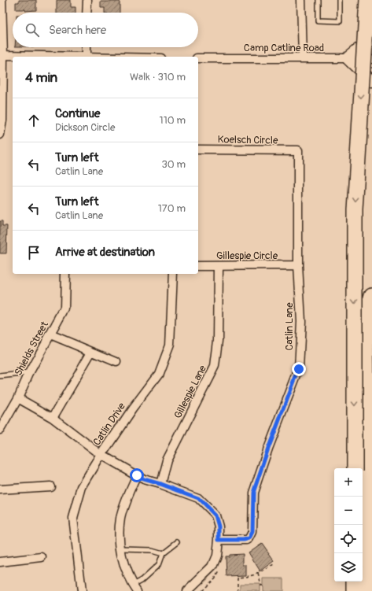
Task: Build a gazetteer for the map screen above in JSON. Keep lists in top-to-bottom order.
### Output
{
  "streets": {
    "street": [
      "Camp Catline Road",
      "Koelsch Circle",
      "Gillespie Circle",
      "Catlin Lane",
      "Shields Street",
      "Gillespie Lane",
      "Catlin Drive"
    ]
  },
  "crossings": [
    ["Koelsch Circle", "Catlin Lane"],
    ["Gillespie Circle", "Catlin Lane"],
    ["Gillespie Circle", "Gillespie Lane"]
  ],
  "page": {
    "search": "Search here",
    "heading": ["4 min", "Walk · 310 m"],
    "list": [
      ["Continue", "Dickson Circle", "110 m"],
      ["Turn left", "Catlin Lane", "30 m"],
      ["Turn left", "Catlin Lane", "170 m"],
      "Arrive at destination"
    ],
    "map_buttons": ["+", "−"]
  }
}
